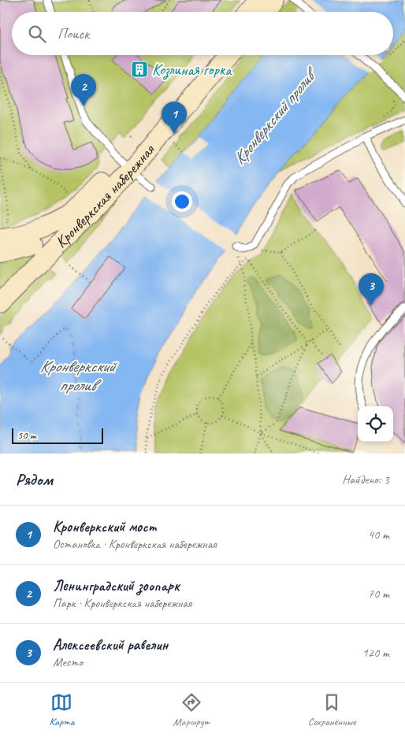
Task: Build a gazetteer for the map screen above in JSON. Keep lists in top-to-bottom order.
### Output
{
  "streets": {
    "main road": ["Кронверкская набережная"]
  },
  "water": ["Кронверкский пролив"],
  "places": {
    "building": ["Козлиная горка"]
  },
  "scale_bar": "50 m",
  "page": {
    "search": "Поиск",
    "pins": ["2", "1", "3"],
    "scale": "50 m",
    "heading": ["Рядом", "Найдено: 3"],
    "list": [
      {
        "mark": "1",
        "name": "Кронверкский мост",
        "note": "Остановка · Кронверкская набережная",
        "value": "40 m"
      },
      {
        "mark": "2",
        "name": "Ленинградский зоопарк",
        "note": "Парк · Кронверкская набережная",
        "value": "70 m"
      },
      {
        "mark": "3",
        "name": "Алексеевский равелин",
        "note": "Место",
        "value": "120 m"
      }
    ],
    "nav": ["Карта", "Маршрут", "Сохранённые"]
  }
}
